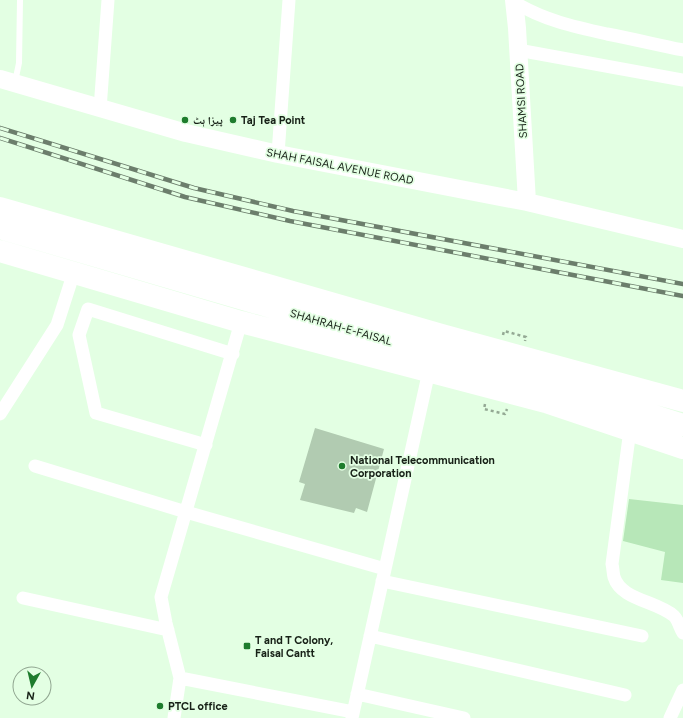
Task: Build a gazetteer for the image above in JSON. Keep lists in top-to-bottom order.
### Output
{
  "streets": {
    "highway": ["SHAHRAH-E-FAISAL"],
    "street": ["SHAMSI ROAD", "SHAH FAISAL AVENUE ROAD"]
  },
  "crossings": [
    ["SHAMSI ROAD", "SHAH FAISAL AVENUE ROAD"]
  ],
  "places": {
    "other": [
      "پیزا ہٹ",
      "Taj Tea Point",
      "National Telecommunication Corporation",
      "PTCL office"
    ],
    "transit": ["T and T Colony, Faisal Cantt"]
  },
  "north": "bottom"
}
